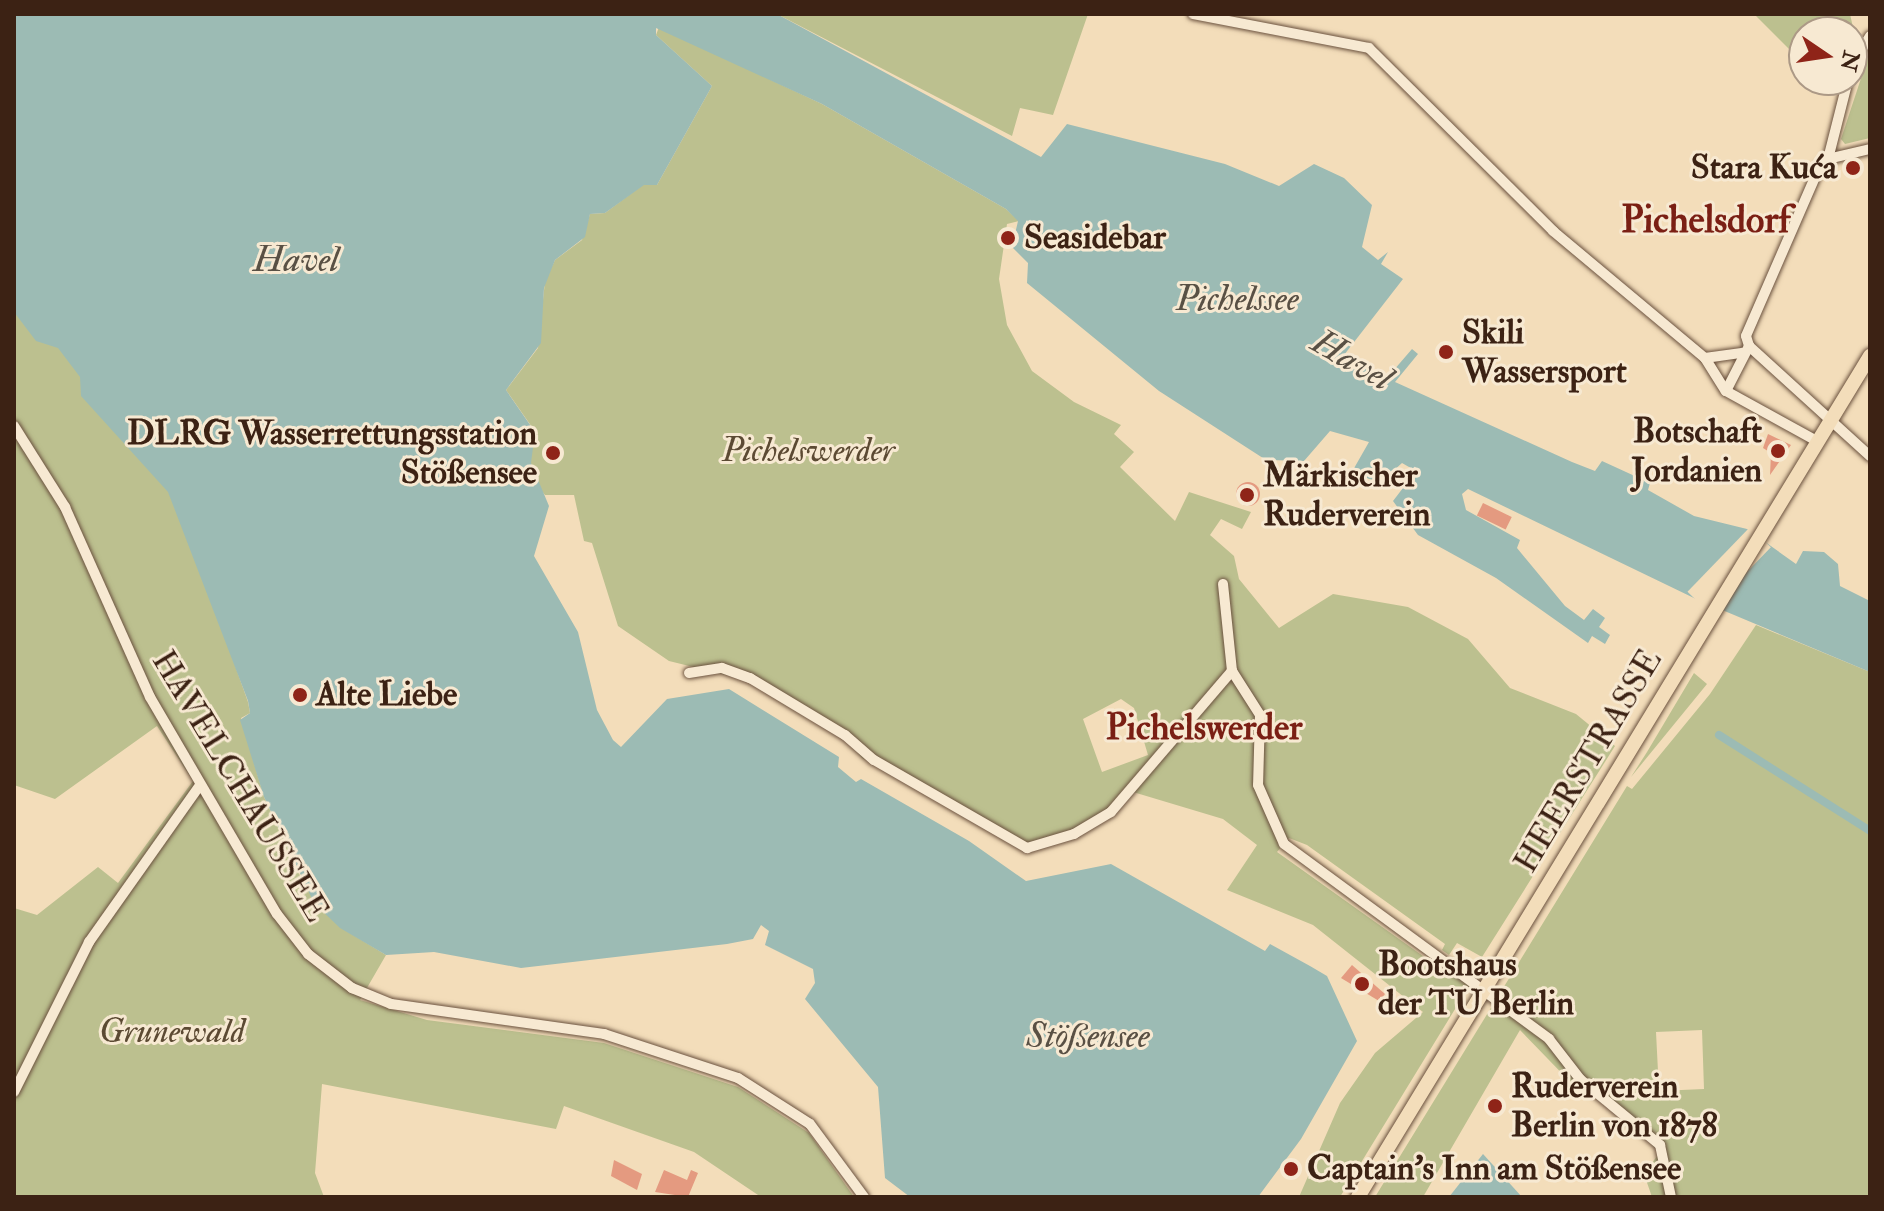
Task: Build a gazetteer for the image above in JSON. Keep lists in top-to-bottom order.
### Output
{
  "streets": {
    "main road": ["HEERSTRASSE"],
    "street": ["HAVELCHAUSSEE"]
  },
  "districts": ["Pichelsdorf", "Pichelswerder"],
  "water": ["Havel", "Pichelssee", "Stößensee"],
  "parks": ["Pichelswerder", "Grunewald"],
  "places": [
    "Stara Kuća",
    "Seasidebar",
    "Skili Wassersport",
    "Botschaft Jordanien",
    "DLRG Wasserrettungsstation Stößensee",
    "Märkischer Ruderverein",
    "Alte Liebe",
    "Bootshaus der TU Berlin",
    "Ruderverein Berlin von 1878",
    "Captain's Inn am Stößensee"
  ],
  "north": "right"
}
